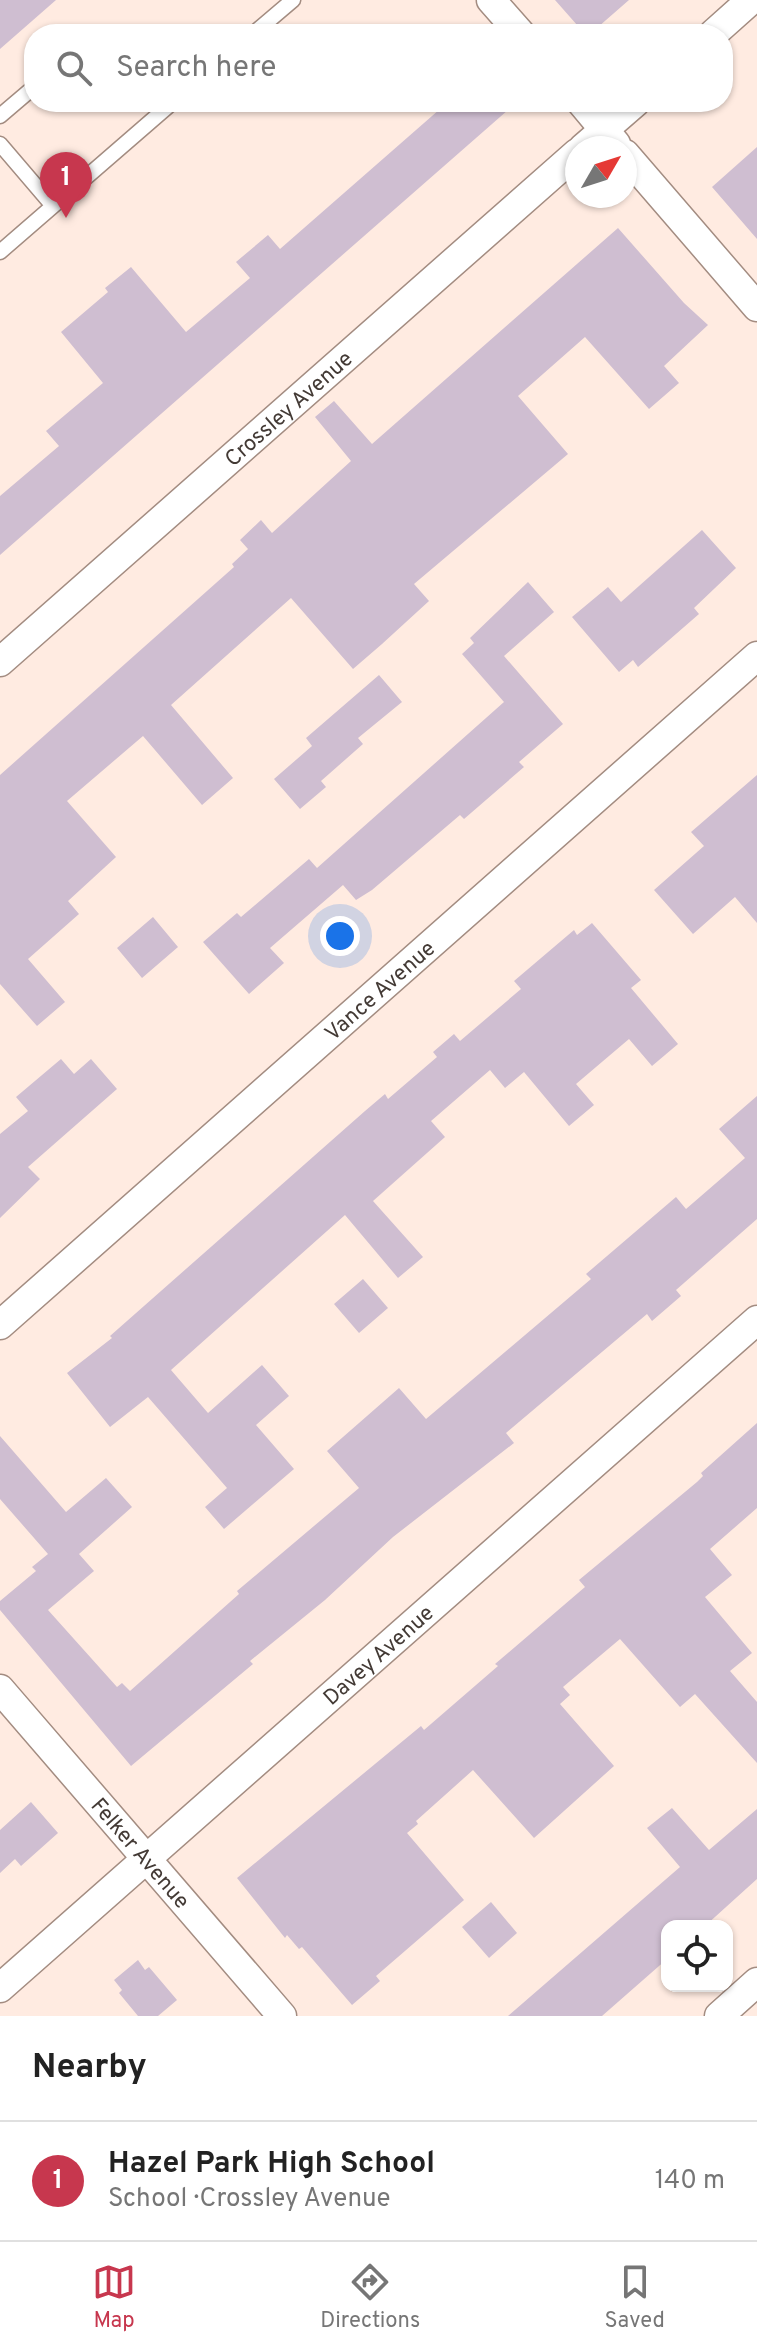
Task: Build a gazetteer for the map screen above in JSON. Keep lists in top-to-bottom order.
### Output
{
  "streets": {
    "street": [
      "Crossley Avenue",
      "Vance Avenue",
      "Davey Avenue",
      "Felker Avenue"
    ]
  },
  "crossings": [
    ["Davey Avenue", "Felker Avenue"]
  ],
  "north": "top right",
  "page": {
    "search": "Search here",
    "pins": "1",
    "heading": "Nearby",
    "list": [
      {
        "mark": "1",
        "name": "Hazel Park High School",
        "note": "School · Crossley Avenue",
        "value": "140 m"
      }
    ],
    "nav": ["Map", "Directions", "Saved"]
  }
}
